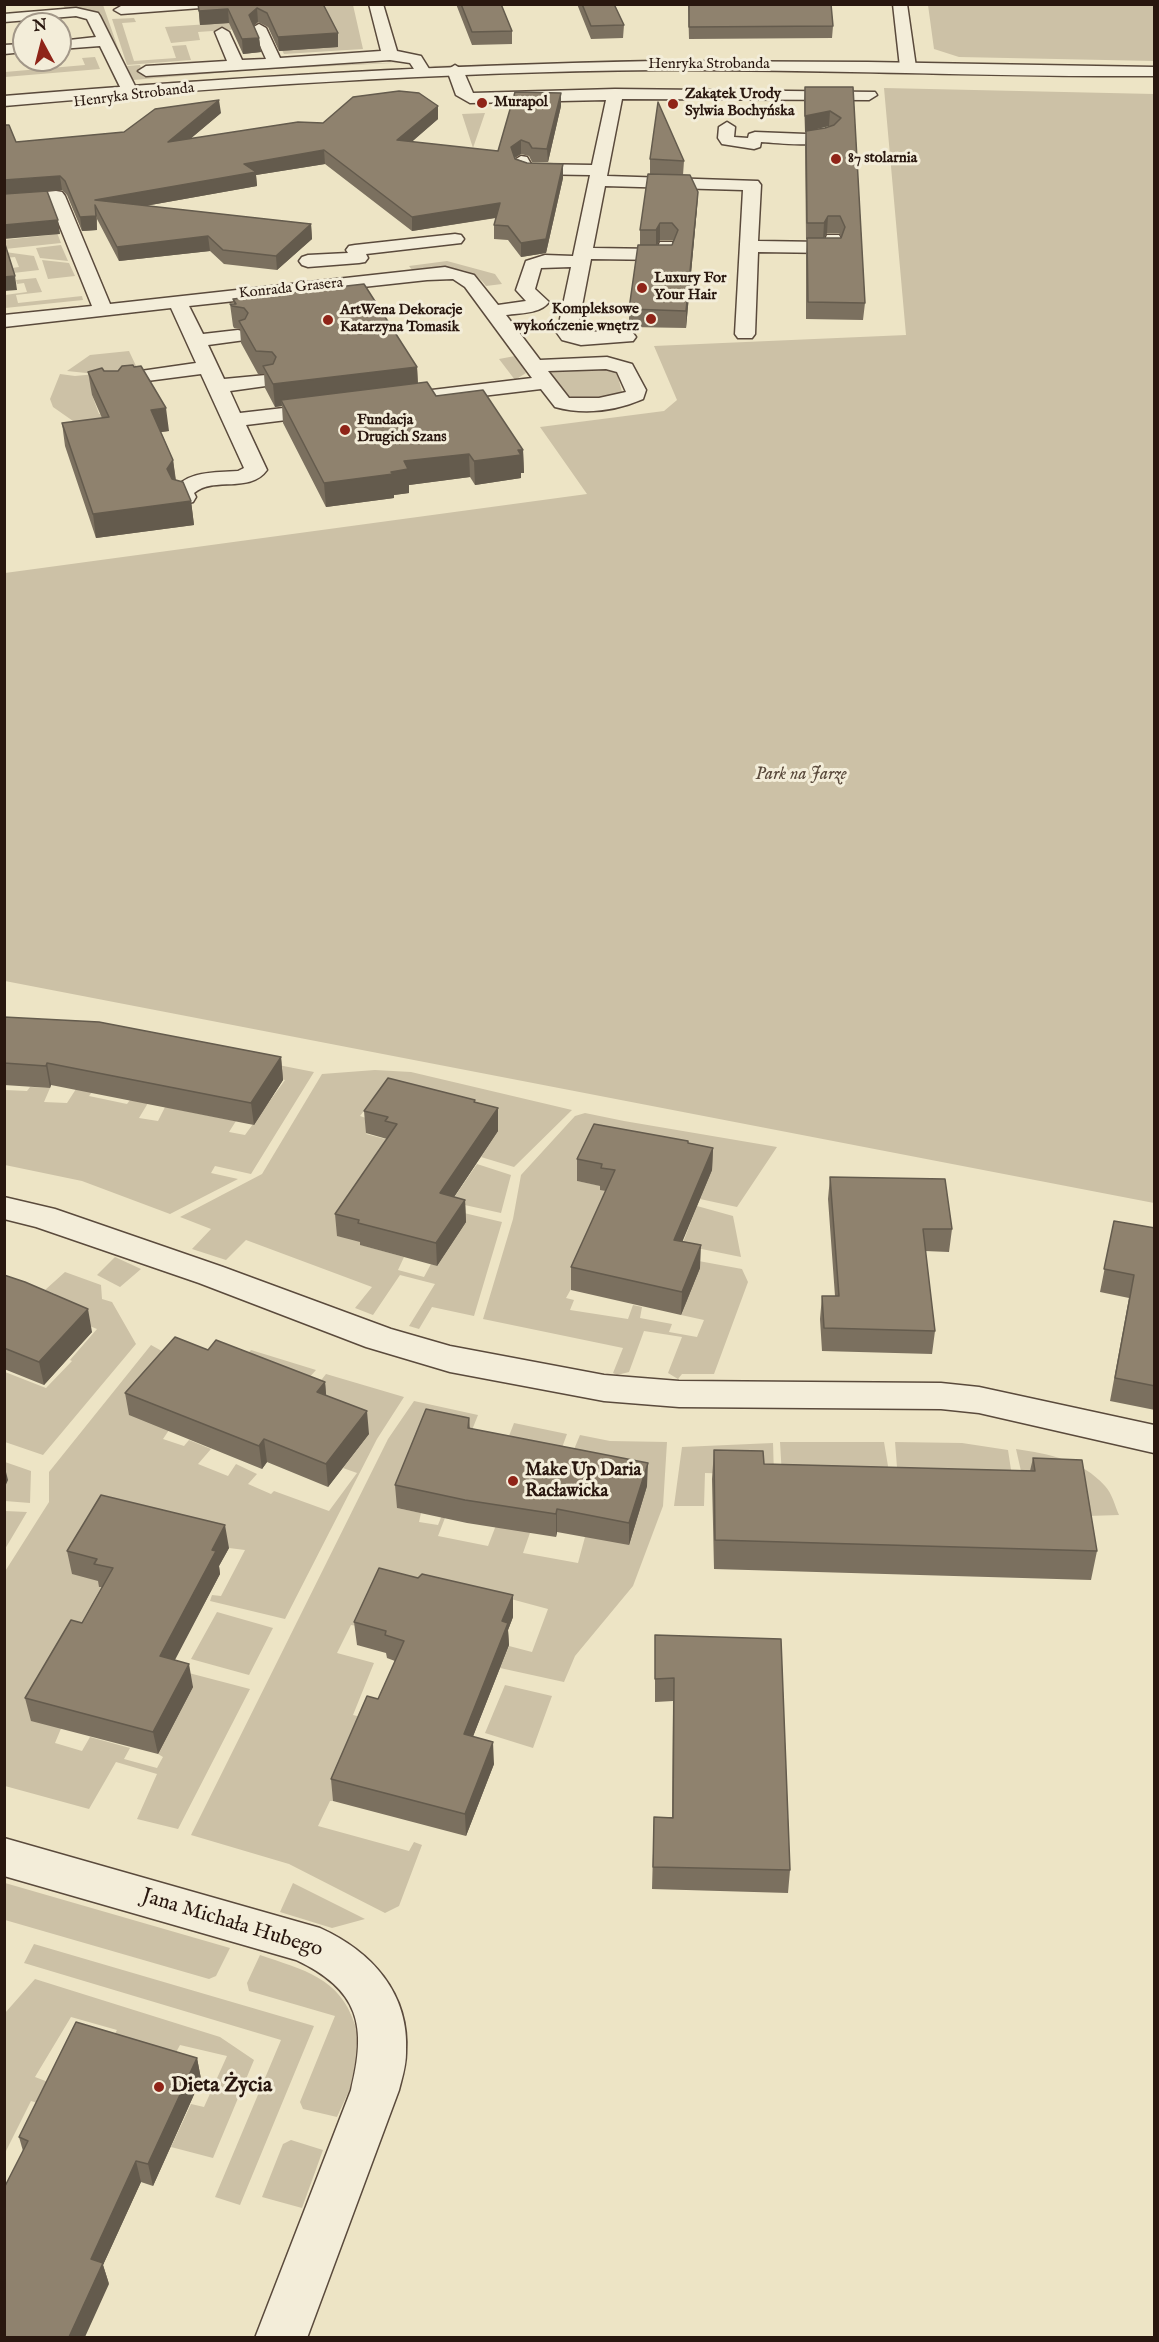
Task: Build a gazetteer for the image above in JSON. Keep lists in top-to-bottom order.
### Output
{
  "streets": {
    "street": ["Henryka Strobanda", "Konrada Grasera", "Jana Michała Hubego"]
  },
  "parks": ["Park na Jarze"],
  "places": [
    "Murapol",
    "Zakątek Urody Sylwia Bochyńska",
    "87 stolarnia",
    "Luxury For Your Hair",
    "Kompleksowe wykończenie wnętrz",
    "ArtWena Dekoracje Katarzyna Tomasik",
    "Fundacja Drugich Szans",
    "Make Up Daria Racławicka",
    "Dieta Życia"
  ],
  "north": "top"
}
